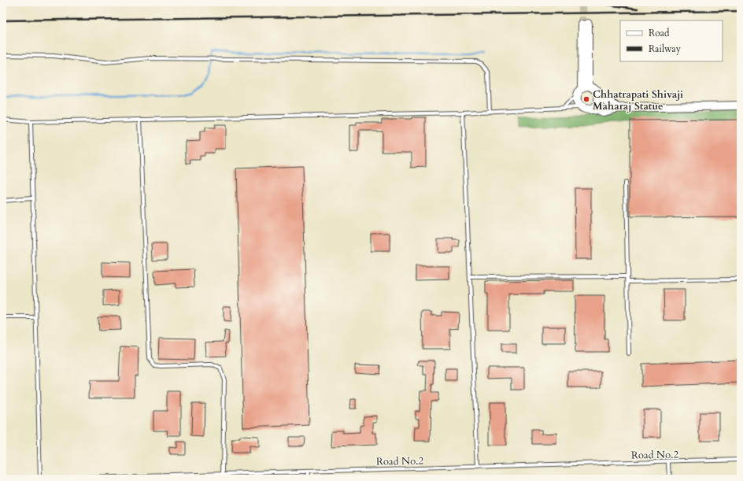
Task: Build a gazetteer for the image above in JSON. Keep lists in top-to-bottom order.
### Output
{
  "streets": {
    "lane": ["Road No.2"]
  },
  "places": ["Chhatrapati Shivaji Maharaj Statue"],
  "legend": ["Road", "Railway"]
}
